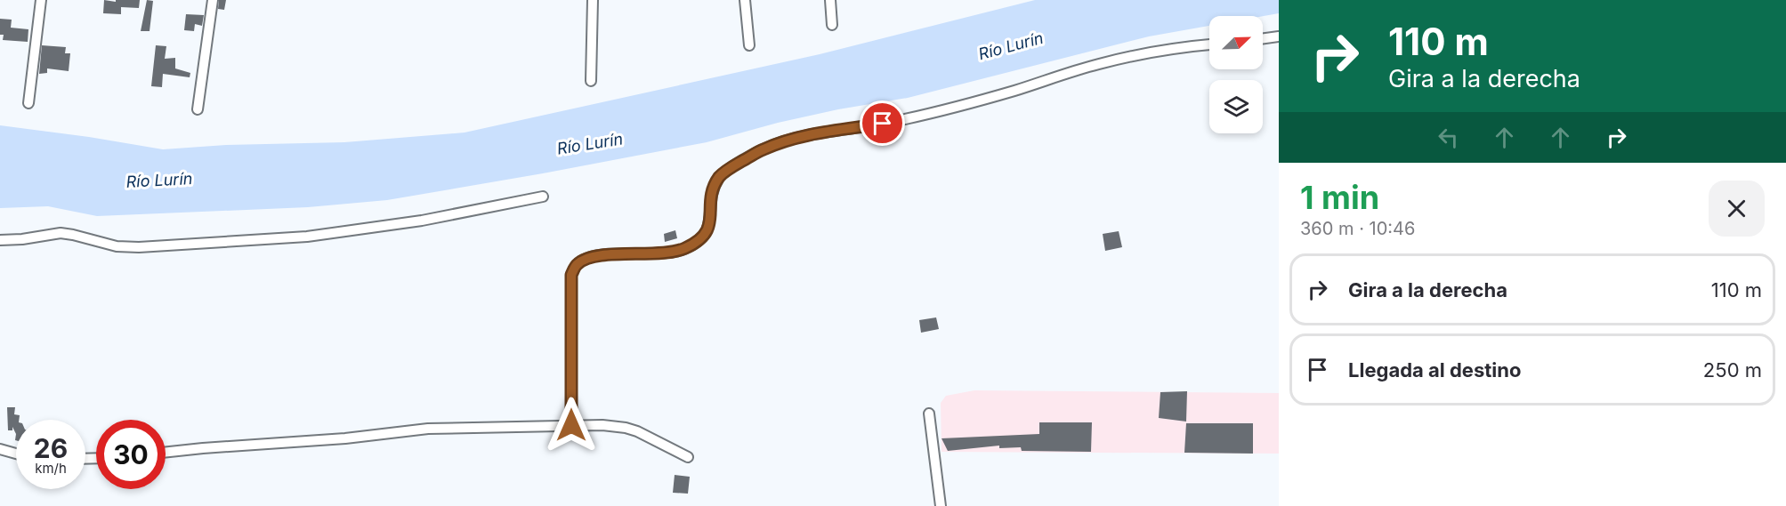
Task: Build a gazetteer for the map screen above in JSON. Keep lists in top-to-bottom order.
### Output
{
  "water": ["Río Lurín"],
  "north": "top right",
  "page": {
    "turn": ["110 m", "Gira a la derecha"],
    "heading": ["1 min", "360 m · 10:46"],
    "list": [
      {
        "name": "Gira a la derecha",
        "value": "110 m"
      },
      {
        "name": "Llegada al destino",
        "value": "250 m"
      }
    ],
    "speed": "26 km/h",
    "limit": "30"
  }
}
